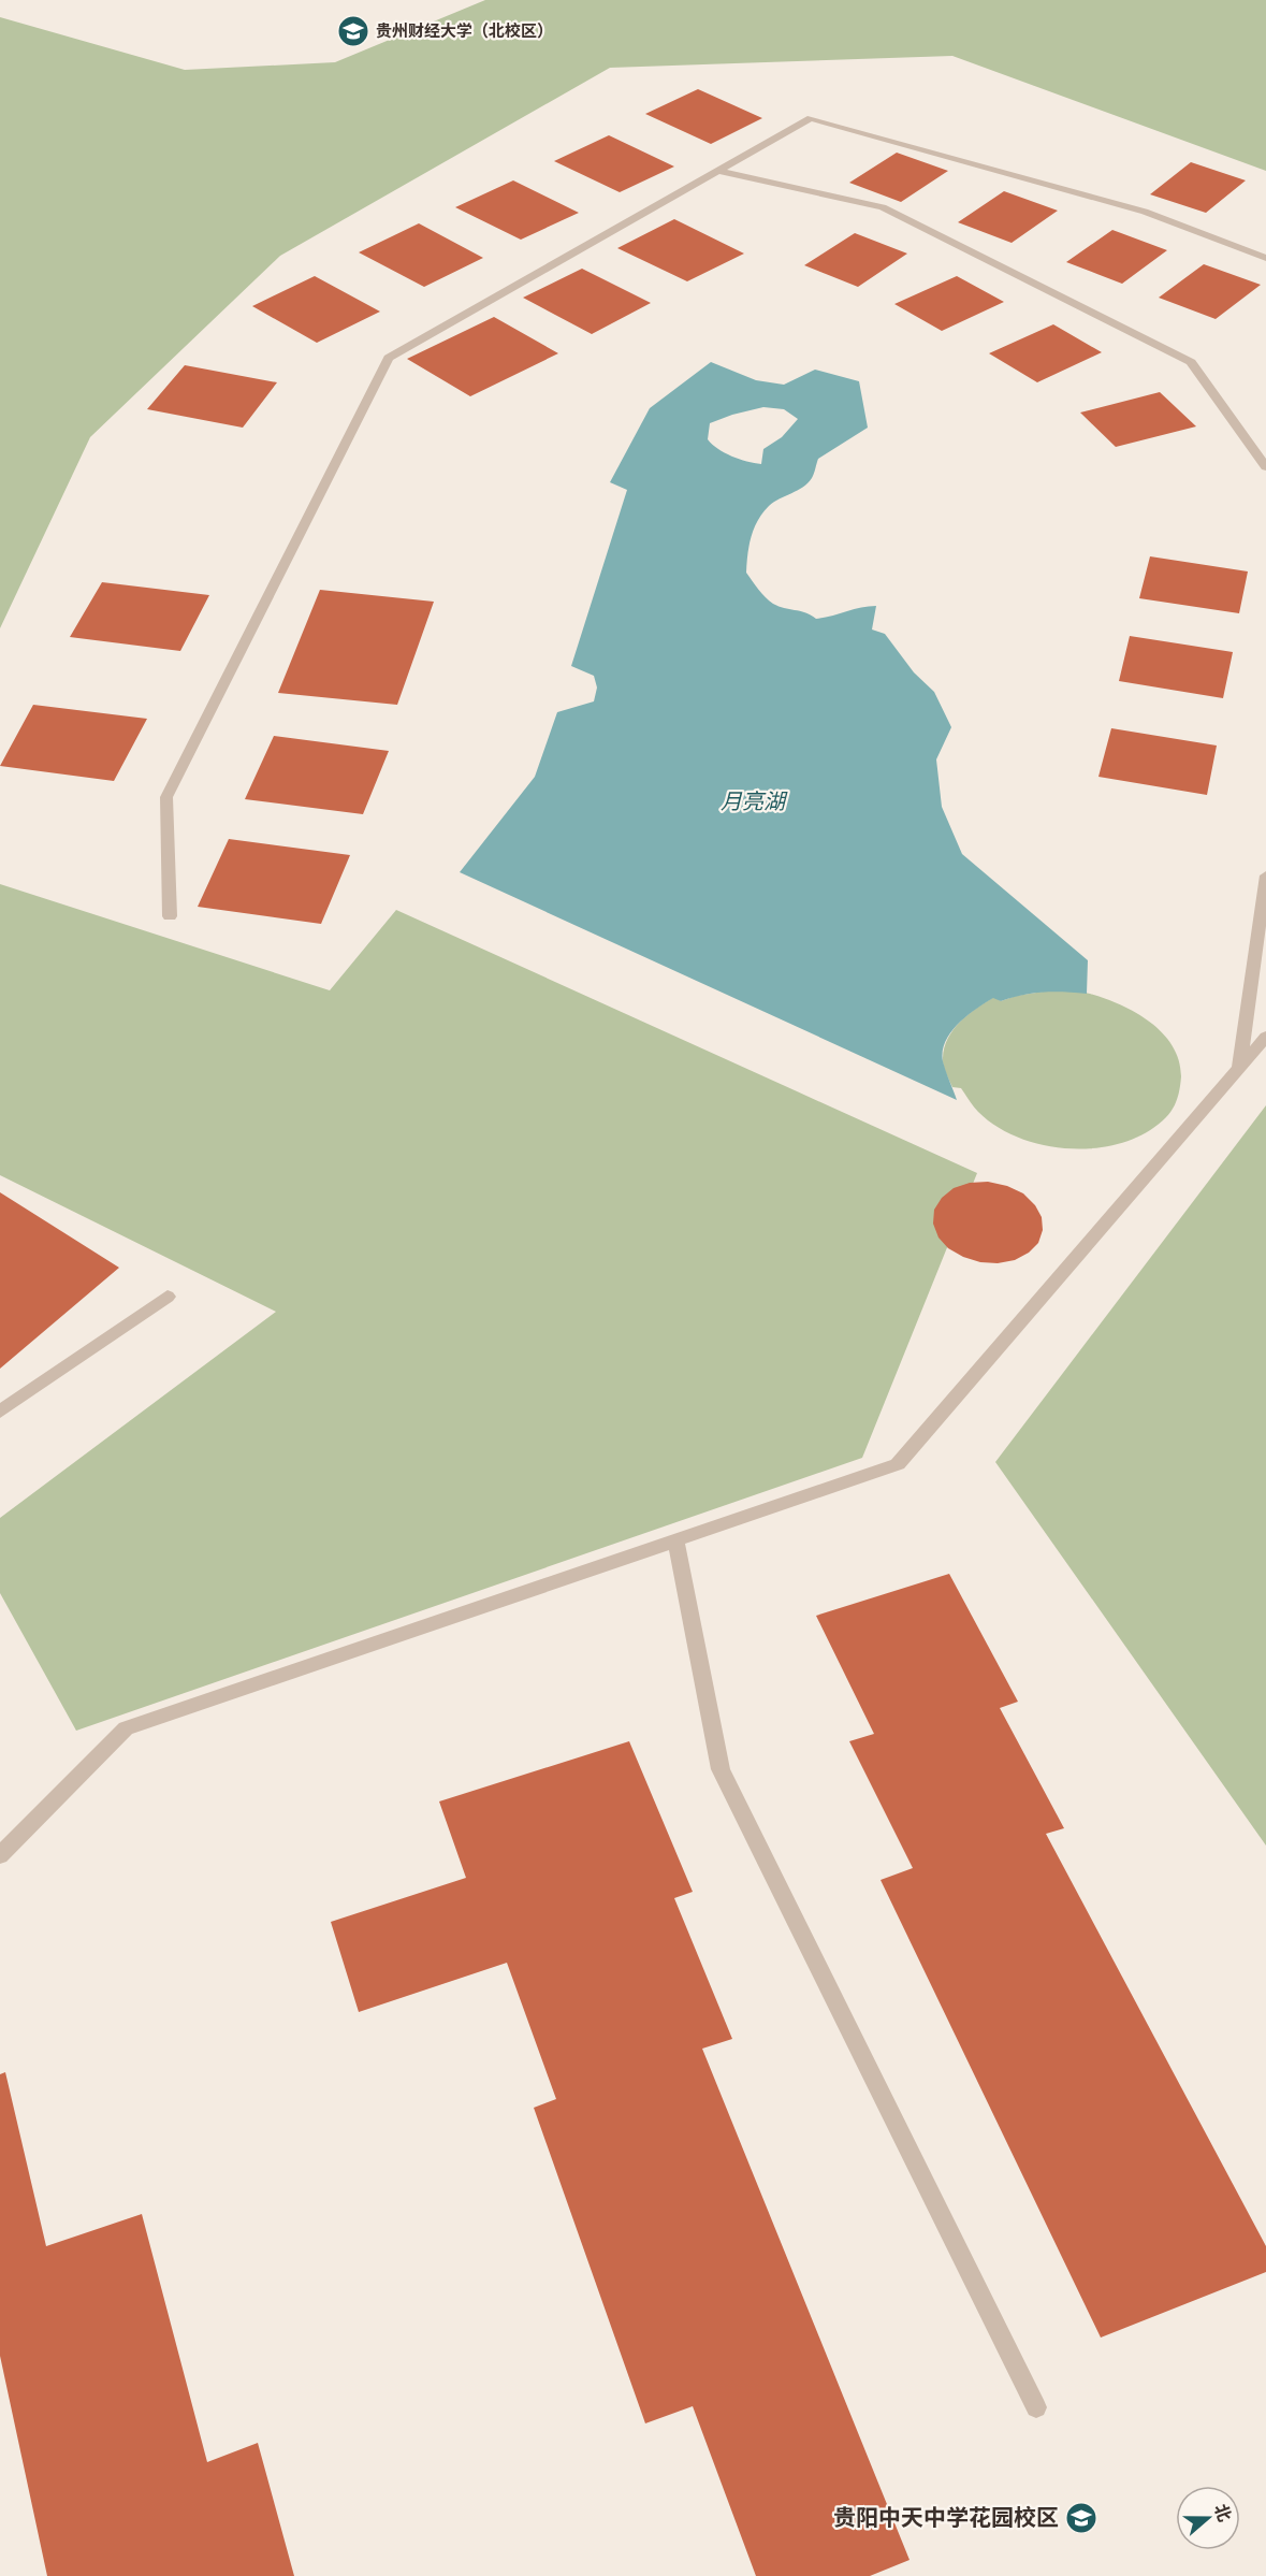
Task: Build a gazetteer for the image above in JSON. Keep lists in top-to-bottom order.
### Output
{
  "water": ["月亮湖"],
  "places": {
    "school or university": ["贵州财经大学（北校区）", "贵阳中天中学花园校区"]
  },
  "north": "right"
}
